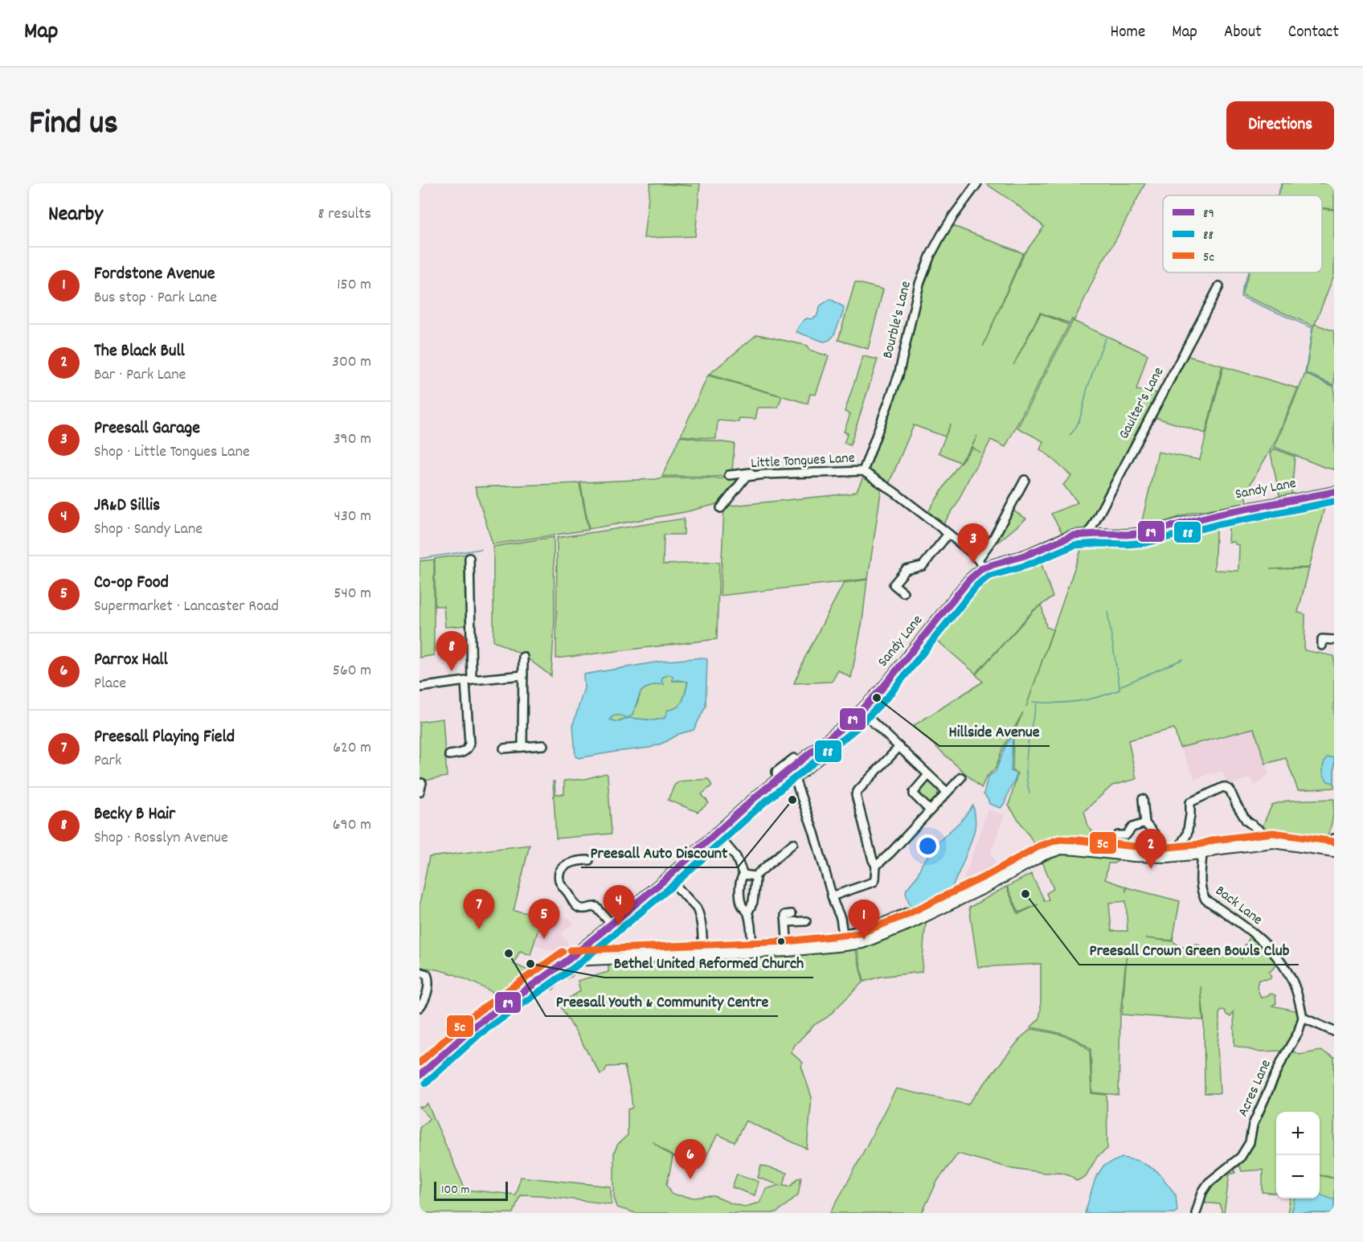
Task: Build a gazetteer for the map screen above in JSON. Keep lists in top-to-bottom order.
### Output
{
  "streets": {
    "main road": ["Sandy Lane"],
    "street": [
      "Bourble's Lane",
      "Gaulter's Lane",
      "Little Tongues Lane",
      "Back Lane",
      "Acres Lane"
    ]
  },
  "crossings": [
    ["Bourble's Lane", "Little Tongues Lane"],
    ["Gaulter's Lane", "Sandy Lane"],
    ["Little Tongues Lane", "Sandy Lane"],
    ["Back Lane", "Acres Lane"]
  ],
  "places": [
    "Hillside Avenue",
    "Preesall Auto Discount",
    "Preesall Crown Green Bowls Club",
    "Preesall Youth & Community Centre",
    "Bethel United Reformed Church"
  ],
  "lines": ["transit line 89", "transit line 88", "transit line 5c"],
  "legend": ["89", "88", "5c"],
  "scale_bar": "100 m",
  "page": {
    "header": "Map",
    "nav": [
      "Home",
      "Map",
      "About",
      "Contact"
    ],
    "title": "Find us",
    "buttons": "Directions",
    "heading": ["Nearby", "8 results"],
    "list": [
      {
        "mark": "1",
        "name": "Fordstone Avenue",
        "note": "Bus stop · Park Lane",
        "value": "150 m"
      },
      {
        "mark": "2",
        "name": "The Black Bull",
        "note": "Bar · Park Lane",
        "value": "300 m"
      },
      {
        "mark": "3",
        "name": "Preesall Garage",
        "note": "Shop · Little Tongues Lane",
        "value": "390 m"
      },
      {
        "mark": "4",
        "name": "JR&D Sillis",
        "note": "Shop · Sandy Lane",
        "value": "430 m"
      },
      {
        "mark": "5",
        "name": "Co-op Food",
        "note": "Supermarket · Lancaster Road",
        "value": "540 m"
      },
      {
        "mark": "6",
        "name": "Parrox Hall",
        "note": "Place",
        "value": "560 m"
      },
      {
        "mark": "7",
        "name": "Preesall Playing Field",
        "note": "Park",
        "value": "620 m"
      },
      {
        "mark": "8",
        "name": "Becky B Hair",
        "note": "Shop · Rosslyn Avenue",
        "value": "690 m"
      }
    ],
    "pins": [
      "3",
      "8",
      "2",
      "4",
      "7",
      "5",
      "1",
      "6"
    ],
    "map_buttons": ["+", "−"],
    "scale": "100 m"
  }
}
